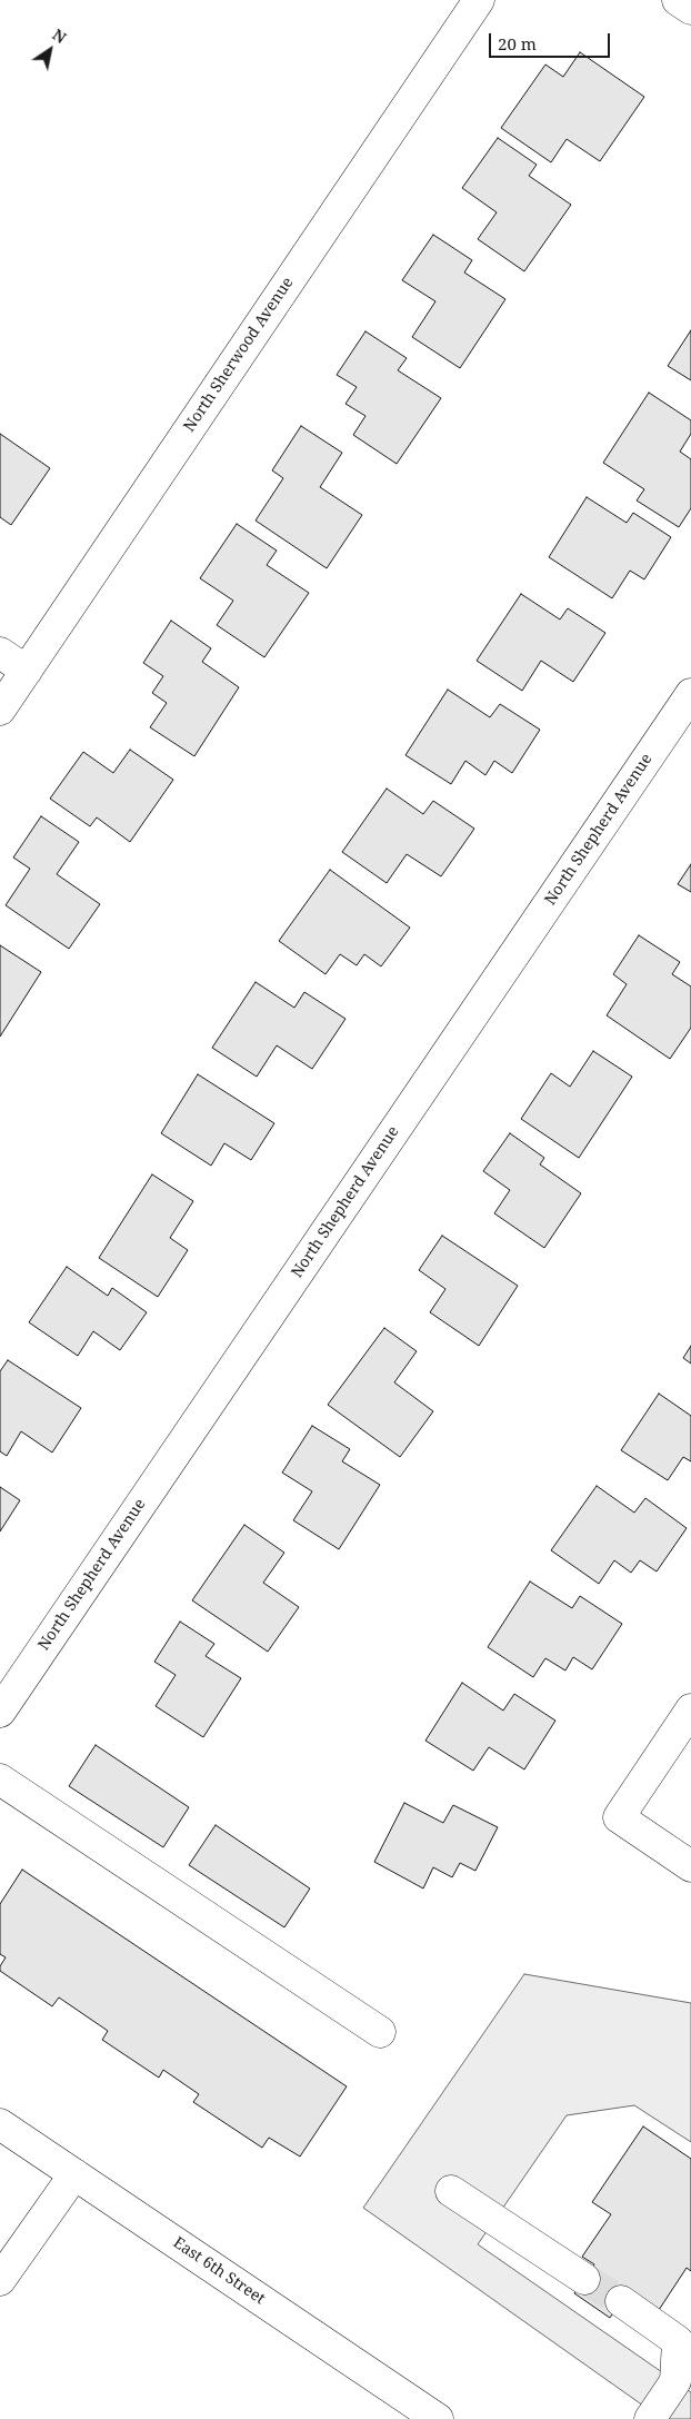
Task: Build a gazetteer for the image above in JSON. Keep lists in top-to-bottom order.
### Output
{
  "streets": {
    "street": ["North Sherwood Avenue", "North Shepherd Avenue", "East 6th Street"]
  },
  "scale_bar": "20 m",
  "north": "top right"
}
